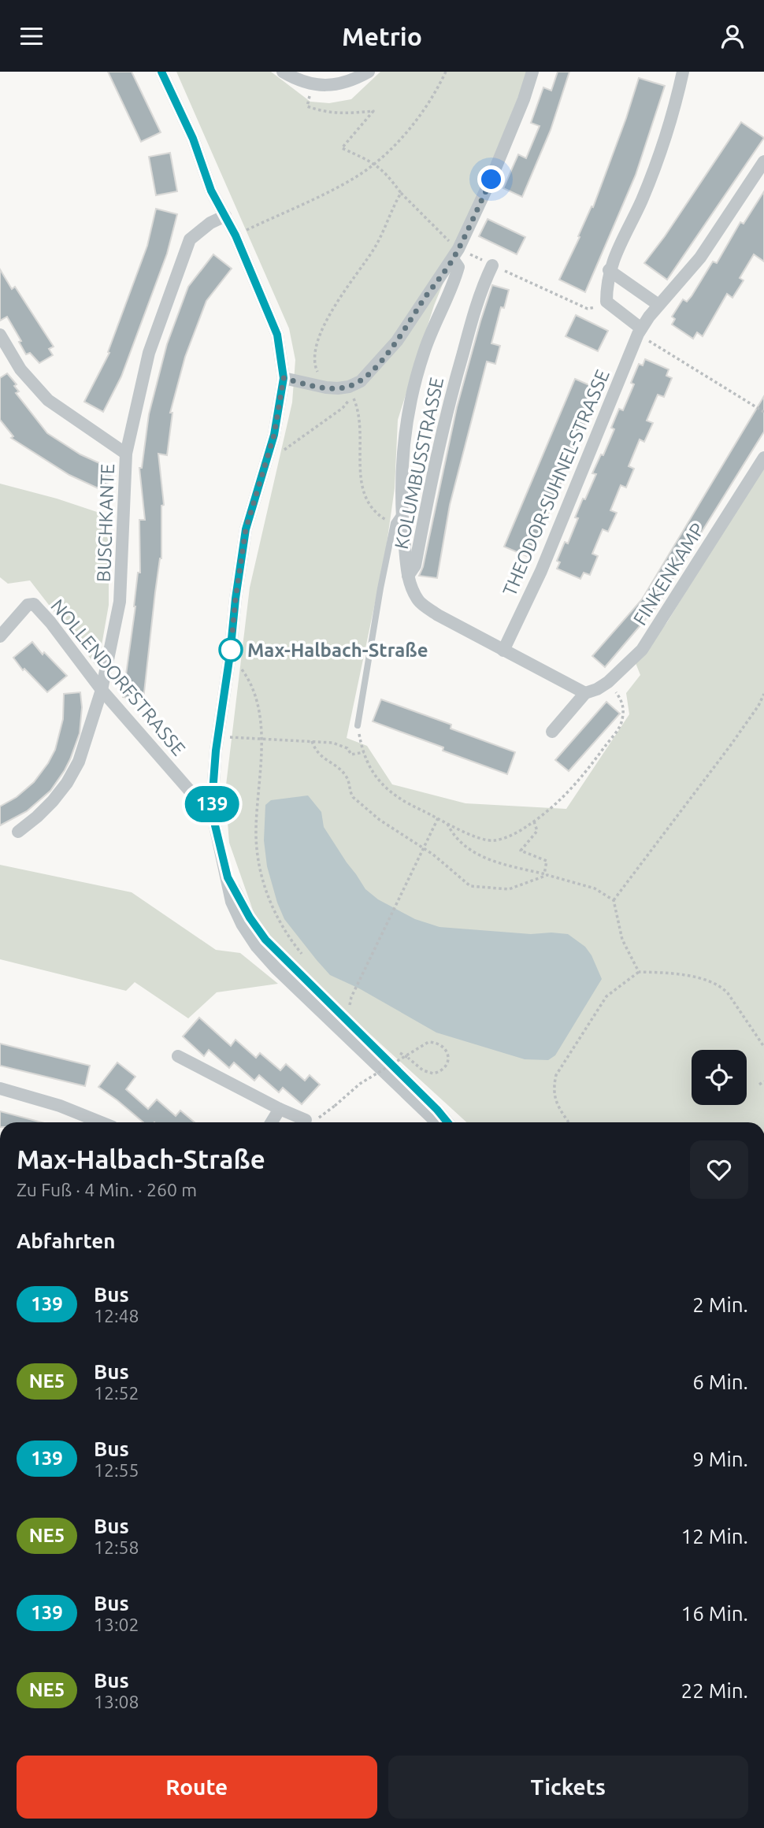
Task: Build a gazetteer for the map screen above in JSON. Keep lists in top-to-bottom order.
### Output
{
  "streets": {
    "street": [
      "KOLUMBUSSTRASSE",
      "THEODOR-SUHNEL-STRASSE",
      "BUSCHKANTE",
      "FINKENKAMP",
      "NOLLENDORFSTRASSE"
    ]
  },
  "crossings": [
    ["BUSCHKANTE", "NOLLENDORFSTRASSE"]
  ],
  "places": ["Max-Halbach-Straße"],
  "lines": ["bus line 139"],
  "page": {
    "header": "Metrio",
    "on_map": "139",
    "heading": [
      ["Max-Halbach-Straße", "Zu Fuß · 4 Min. · 260 m"],
      "Abfahrten"
    ],
    "list": [
      {
        "mark": "139",
        "name": "Bus",
        "note": "12:48",
        "value": "2 Min."
      },
      {
        "mark": "NE5",
        "name": "Bus",
        "note": "12:52",
        "value": "6 Min."
      },
      {
        "mark": "139",
        "name": "Bus",
        "note": "12:55",
        "value": "9 Min."
      },
      {
        "mark": "NE5",
        "name": "Bus",
        "note": "12:58",
        "value": "12 Min."
      },
      {
        "mark": "139",
        "name": "Bus",
        "note": "13:02",
        "value": "16 Min."
      },
      {
        "mark": "NE5",
        "name": "Bus",
        "note": "13:08",
        "value": "22 Min."
      }
    ],
    "buttons": ["Route", "Tickets"]
  }
}
